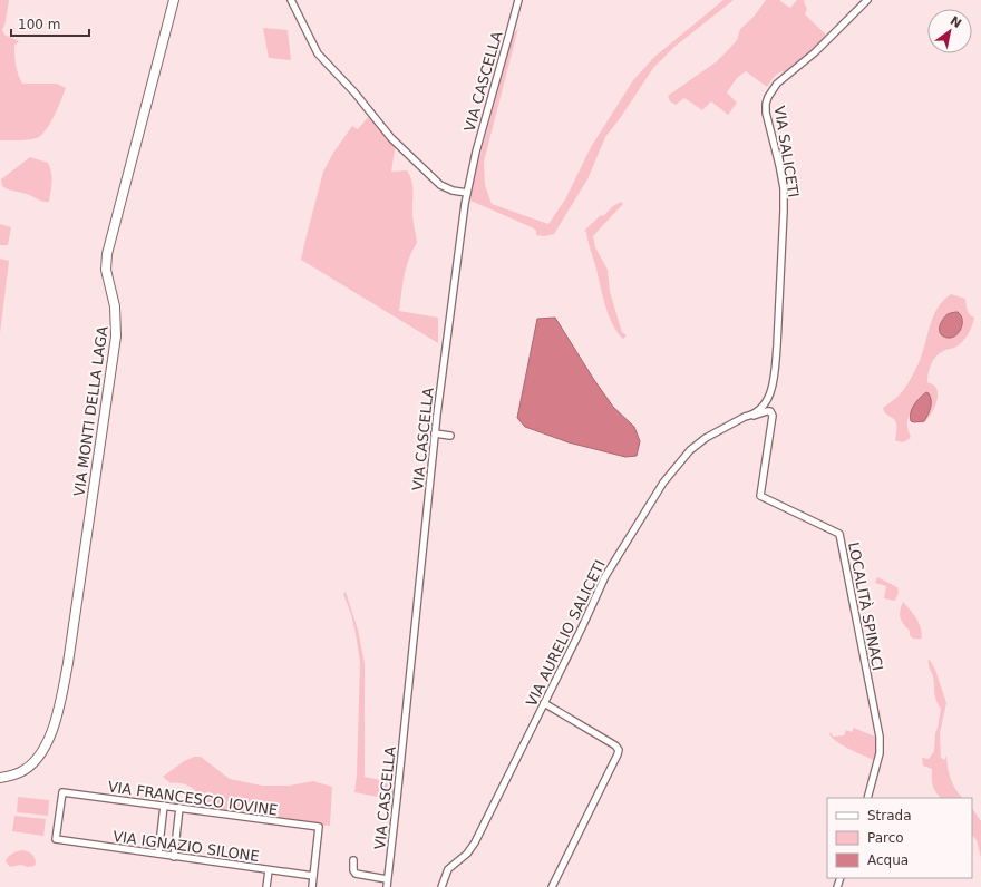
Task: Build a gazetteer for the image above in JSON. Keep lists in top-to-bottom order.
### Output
{
  "streets": {
    "street": [
      "VIA CASCELLA",
      "VIA SALICETI",
      "VIA MONTI DELLA LAGA",
      "LOCALITÀ SPINACI",
      "VIA AURELIO SALICETI",
      "VIA FRANCESCO IOVINE",
      "VIA IGNAZIO SILONE"
    ]
  },
  "crossings": [
    ["VIA SALICETI", "LOCALITÀ SPINACI"],
    ["VIA SALICETI", "VIA AURELIO SALICETI"],
    ["LOCALITÀ SPINACI", "VIA AURELIO SALICETI"],
    ["VIA FRANCESCO IOVINE", "VIA IGNAZIO SILONE"]
  ],
  "legend": ["Strada", "Parco", "Acqua"],
  "scale_bar": "100 m",
  "north": "top right"
}
